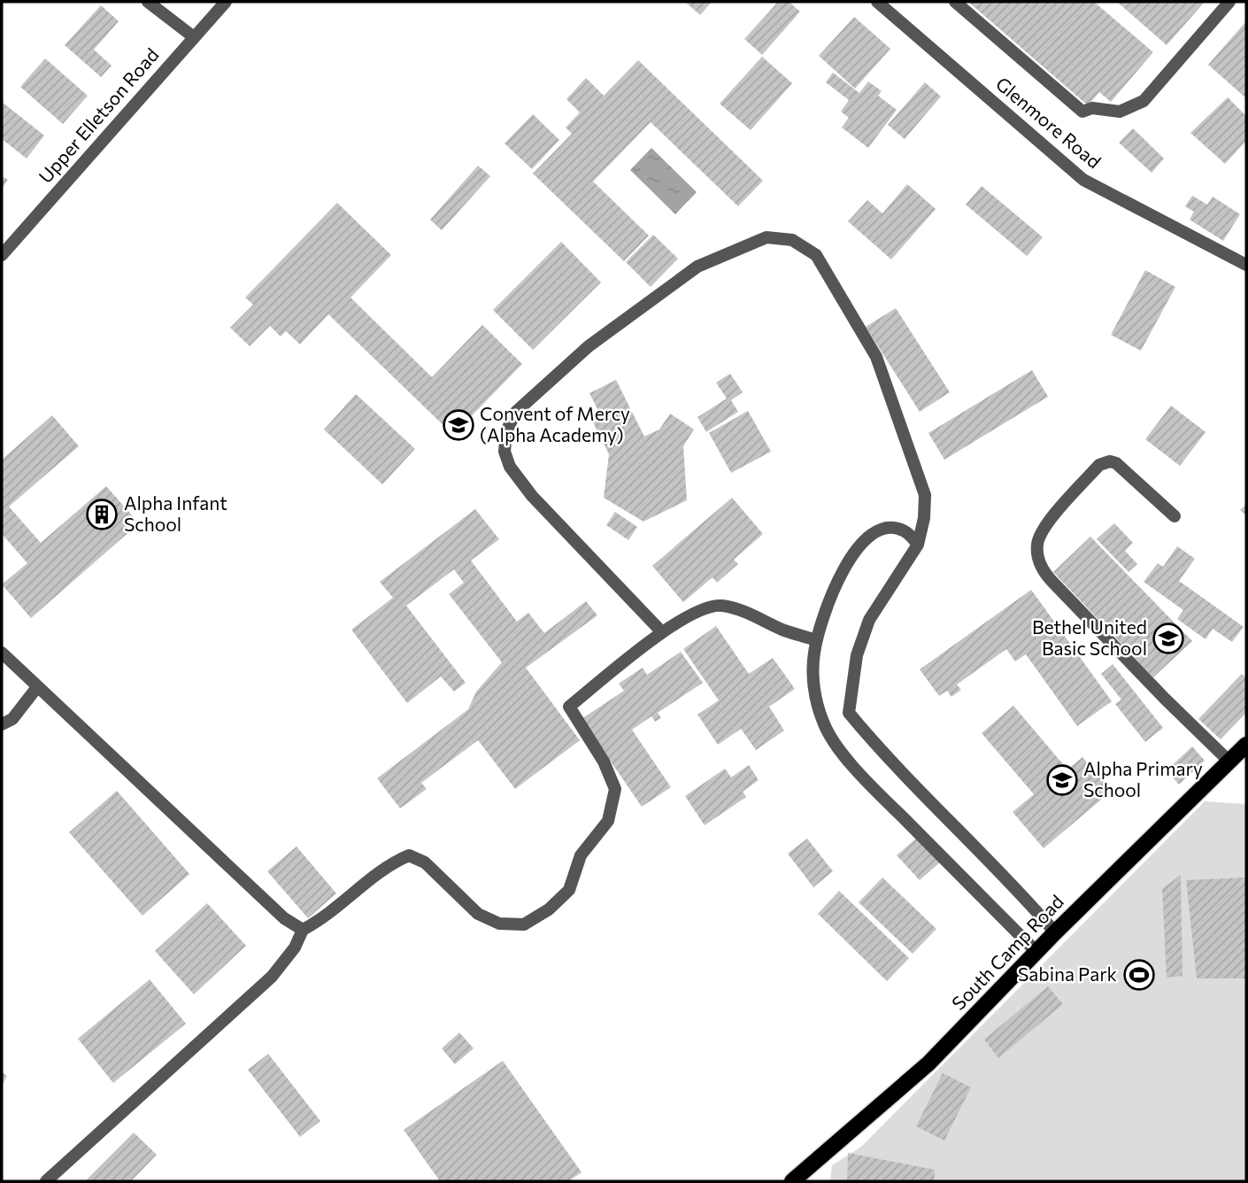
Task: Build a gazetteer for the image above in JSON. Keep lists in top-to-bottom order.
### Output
{
  "streets": {
    "main road": ["South Camp Road"],
    "street": ["Upper Elletson Road", "Glenmore Road"]
  },
  "places": {
    "school or university": ["Convent of Mercy (Alpha Academy)", "Bethel United Basic School", "Alpha Primary School"],
    "building": ["Alpha Infant School"],
    "sports": ["Sabina Park"]
  }
}
